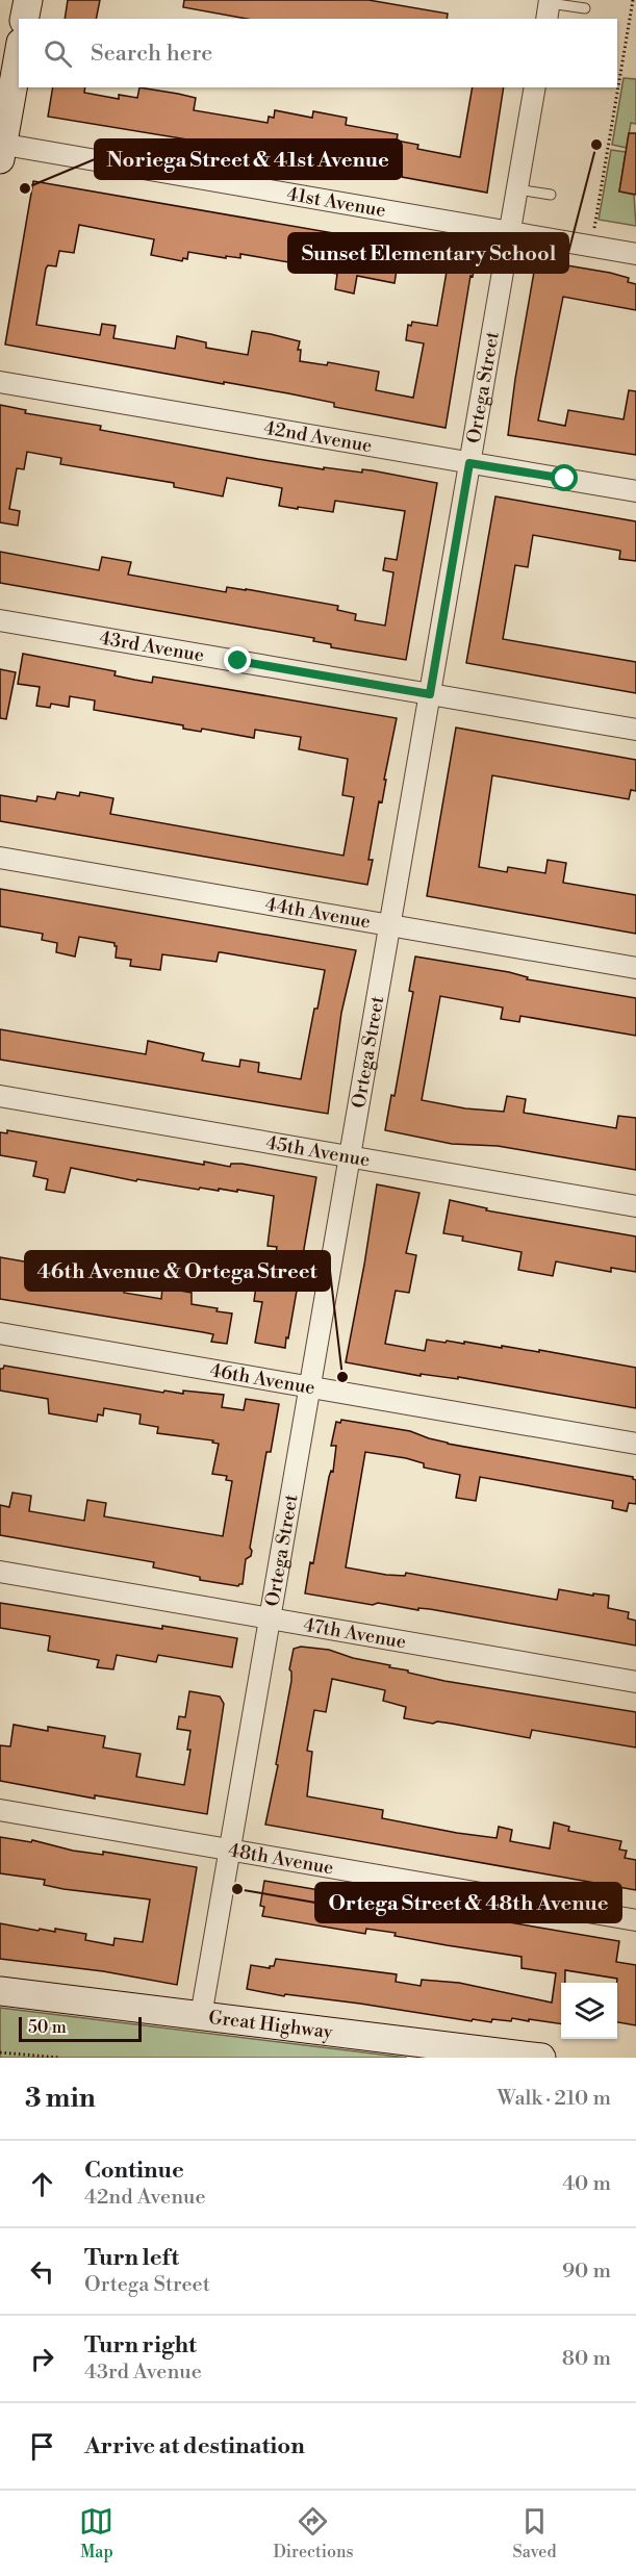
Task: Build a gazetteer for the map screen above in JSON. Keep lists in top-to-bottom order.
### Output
{
  "streets": {
    "street": [
      "41st Avenue",
      "Ortega Street",
      "42nd Avenue",
      "43rd Avenue",
      "44th Avenue",
      "45th Avenue",
      "46th Avenue",
      "47th Avenue",
      "48th Avenue",
      "Great Highway"
    ]
  },
  "crossings": [
    ["41st Avenue", "Ortega Street"],
    ["Ortega Street", "42nd Avenue"],
    ["Ortega Street", "43rd Avenue"],
    ["Ortega Street", "44th Avenue"],
    ["Ortega Street", "45th Avenue"],
    ["Ortega Street", "46th Avenue"],
    ["Ortega Street", "47th Avenue"],
    ["Ortega Street", "48th Avenue"],
    ["Ortega Street", "Great Highway"]
  ],
  "places": [
    "Sunset Elementary School",
    "Noriega Street & 41st Avenue",
    "46th Avenue & Ortega Street",
    "Ortega Street & 48th Avenue"
  ],
  "scale_bar": "50 m",
  "page": {
    "search": "Search here",
    "scale": "50 m",
    "heading": ["3 min", "Walk · 210 m"],
    "list": [
      ["Continue", "42nd Avenue", "40 m"],
      ["Turn left", "Ortega Street", "90 m"],
      ["Turn right", "43rd Avenue", "80 m"],
      "Arrive at destination"
    ],
    "nav": ["Map", "Directions", "Saved"]
  }
}
